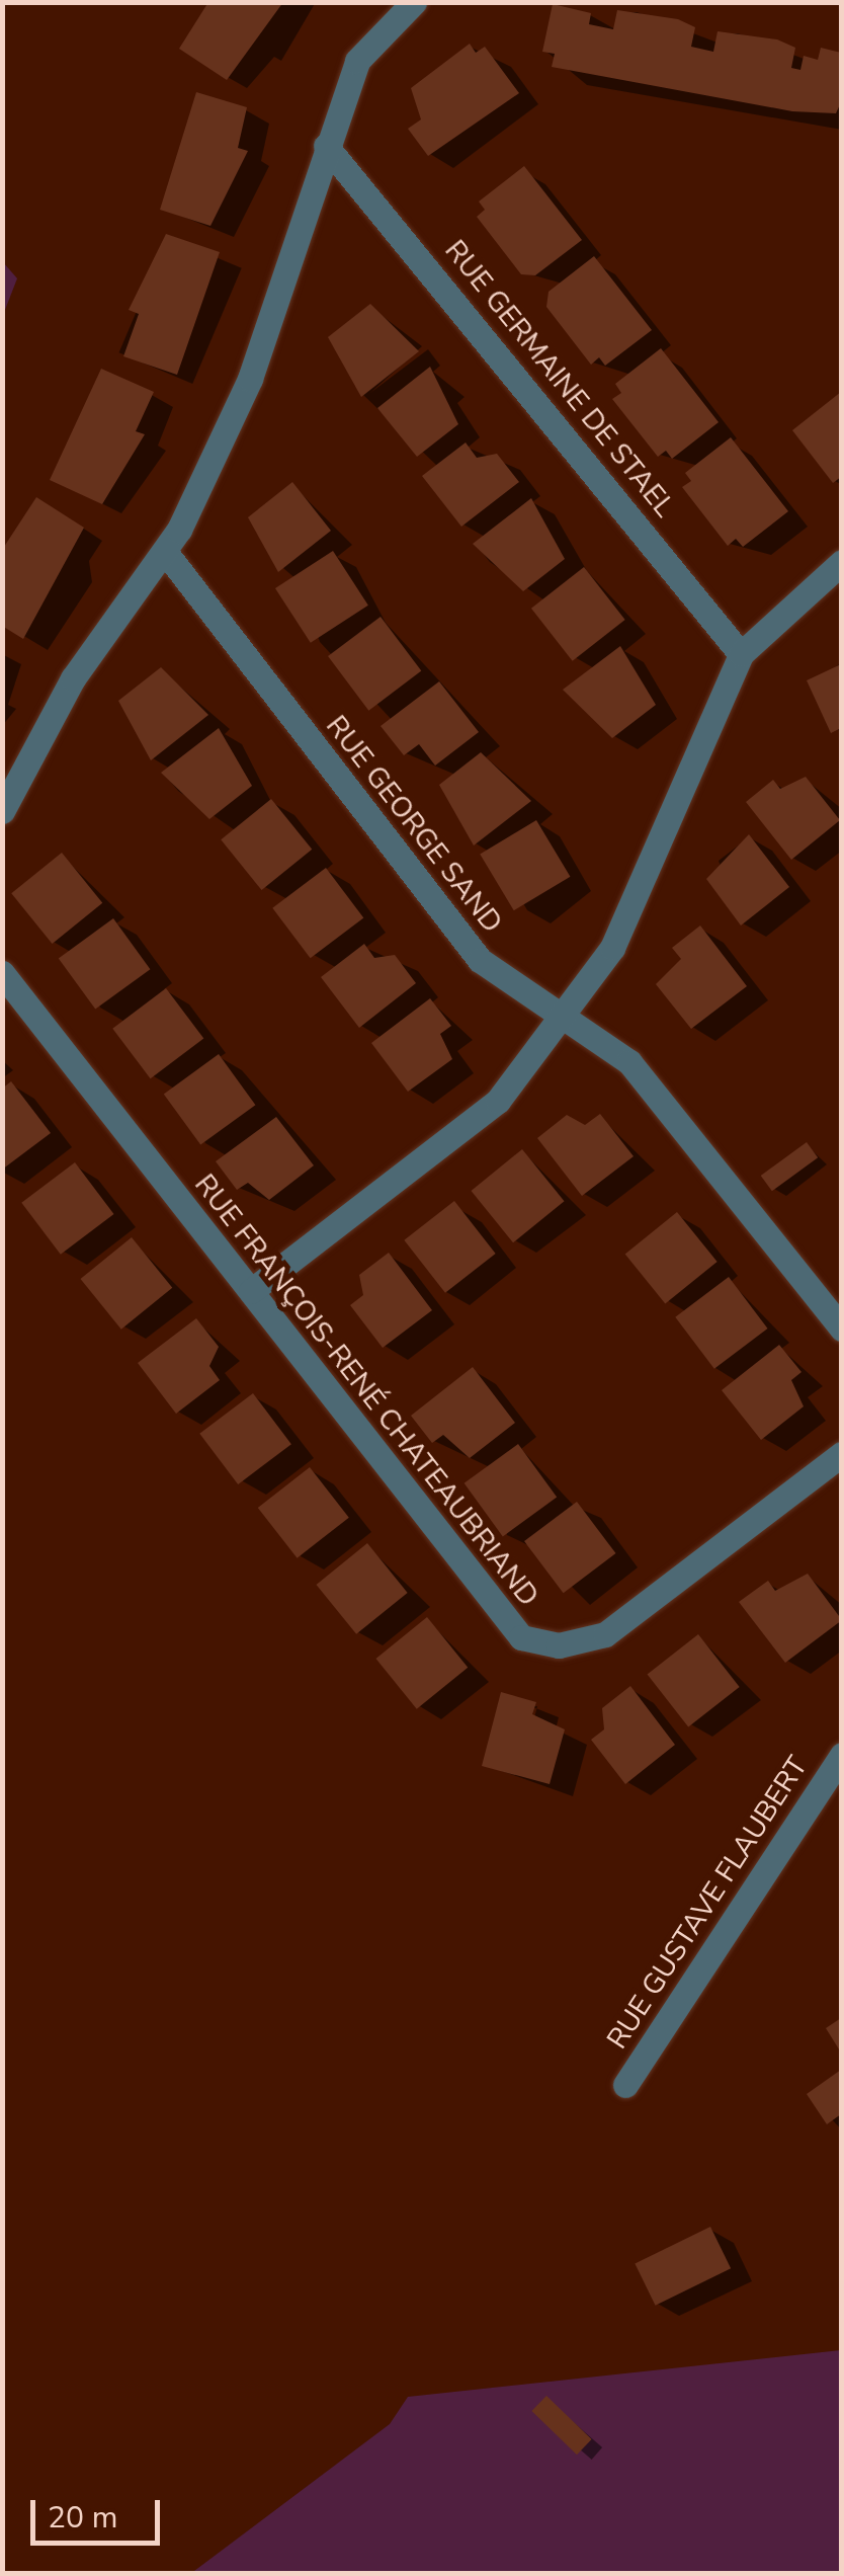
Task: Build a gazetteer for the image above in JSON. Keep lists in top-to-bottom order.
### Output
{
  "streets": {
    "street": [
      "RUE GERMAINE DE STAEL",
      "RUE GEORGE SAND",
      "RUE FRANÇOIS-RENÉ CHATEAUBRIAND",
      "RUE GUSTAVE FLAUBERT"
    ]
  },
  "scale_bar": "20 m"
}
